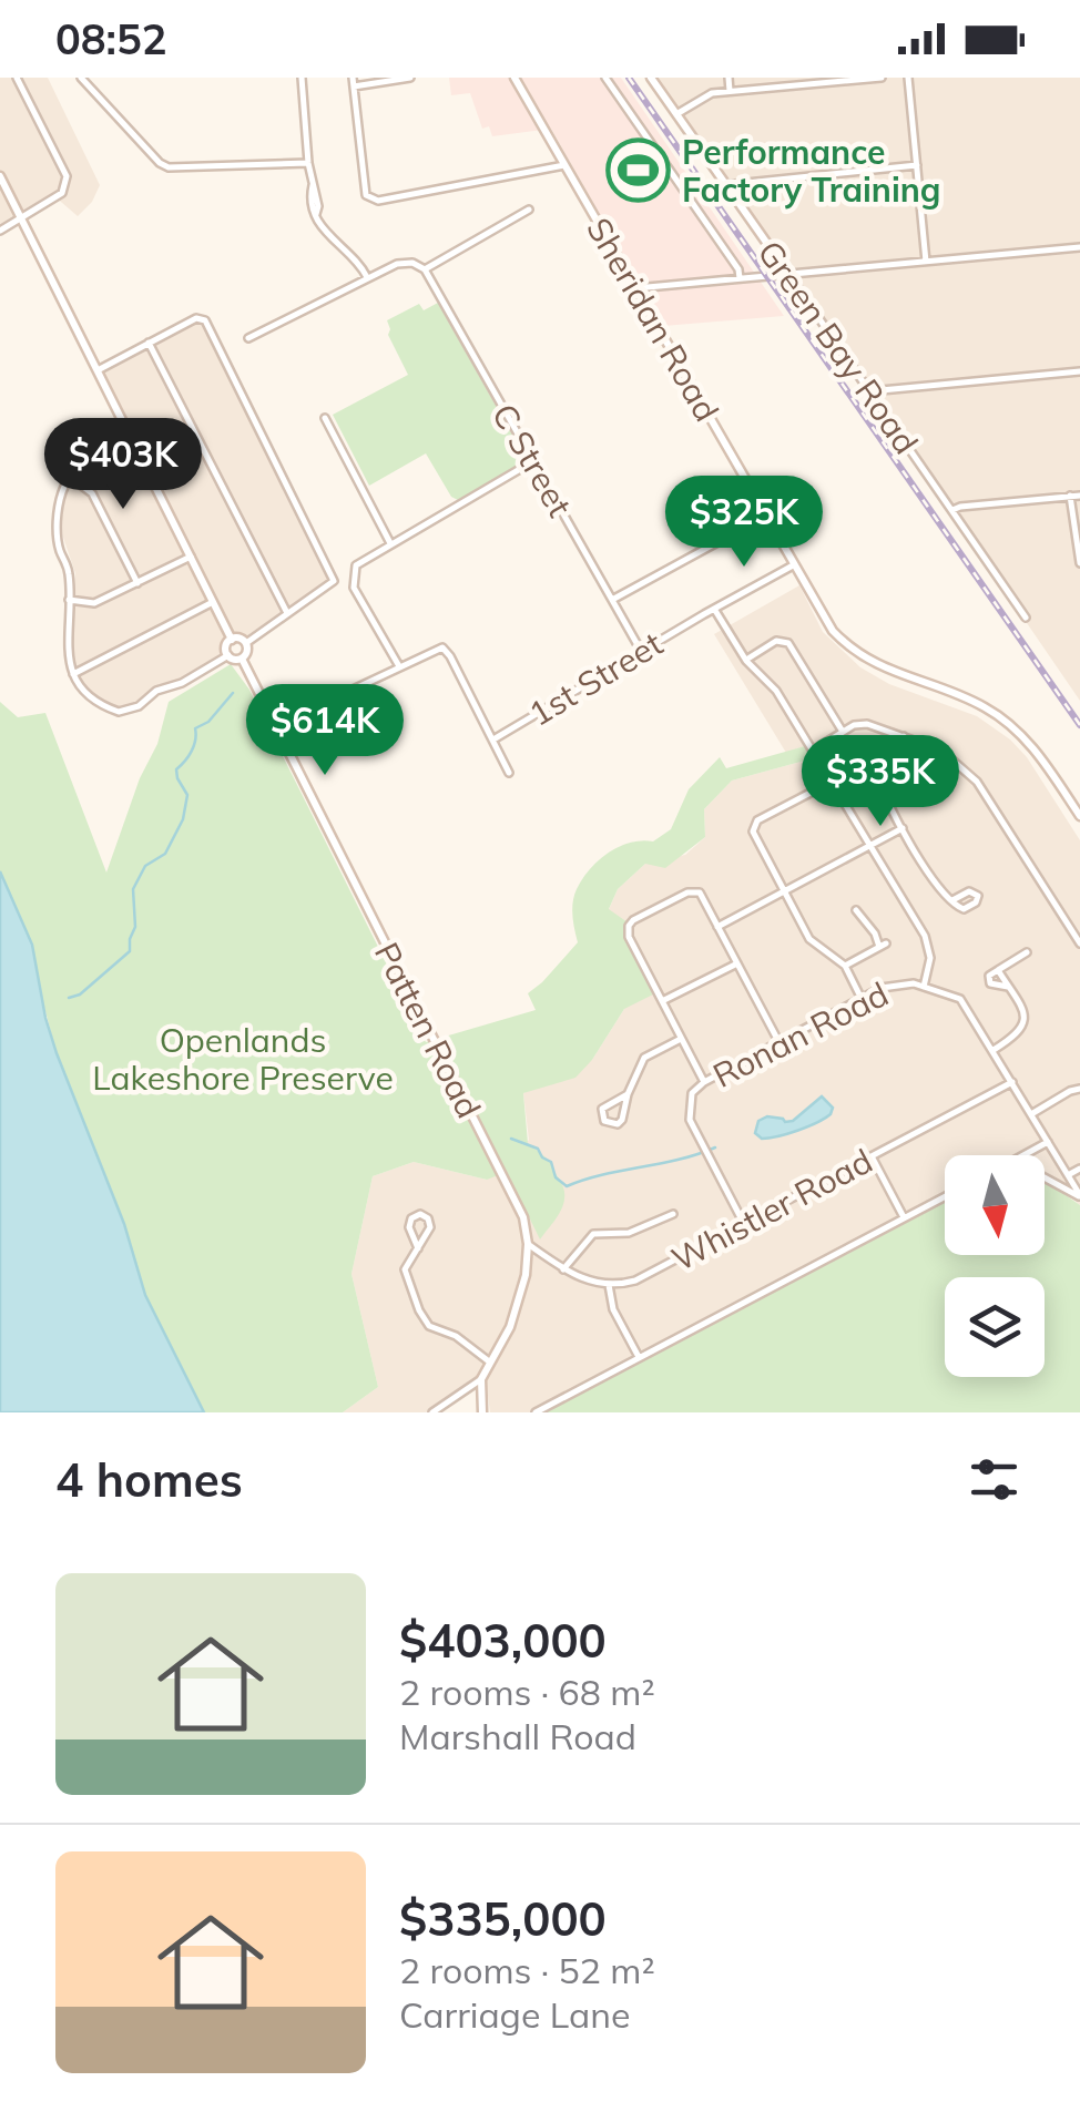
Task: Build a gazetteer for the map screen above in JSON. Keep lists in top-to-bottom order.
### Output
{
  "streets": {
    "street": [
      "Sheridan Road",
      "Green Bay Road",
      "C Street",
      "1st Street",
      "Patten Road",
      "Ronan Road",
      "Whistler Road"
    ]
  },
  "crossings": [
    ["Sheridan Road", "1st Street"],
    ["C Street", "1st Street"],
    ["Ronan Road", "Whistler Road"]
  ],
  "parks": ["Openlands Lakeshore Preserve"],
  "places": {
    "sports": ["Performance Factory Training"]
  },
  "north": "bottom",
  "page": {
    "status": "08:52",
    "price": [
      "$403K",
      "$325K",
      "$614K",
      "$335K"
    ],
    "heading": "4 homes",
    "list": [
      {
        "name": "$403,000",
        "note": "2 rooms · 68 m² · Marshall Road"
      },
      {
        "name": "$335,000",
        "note": "2 rooms · 52 m² · Carriage Lane"
      }
    ]
  }
}
